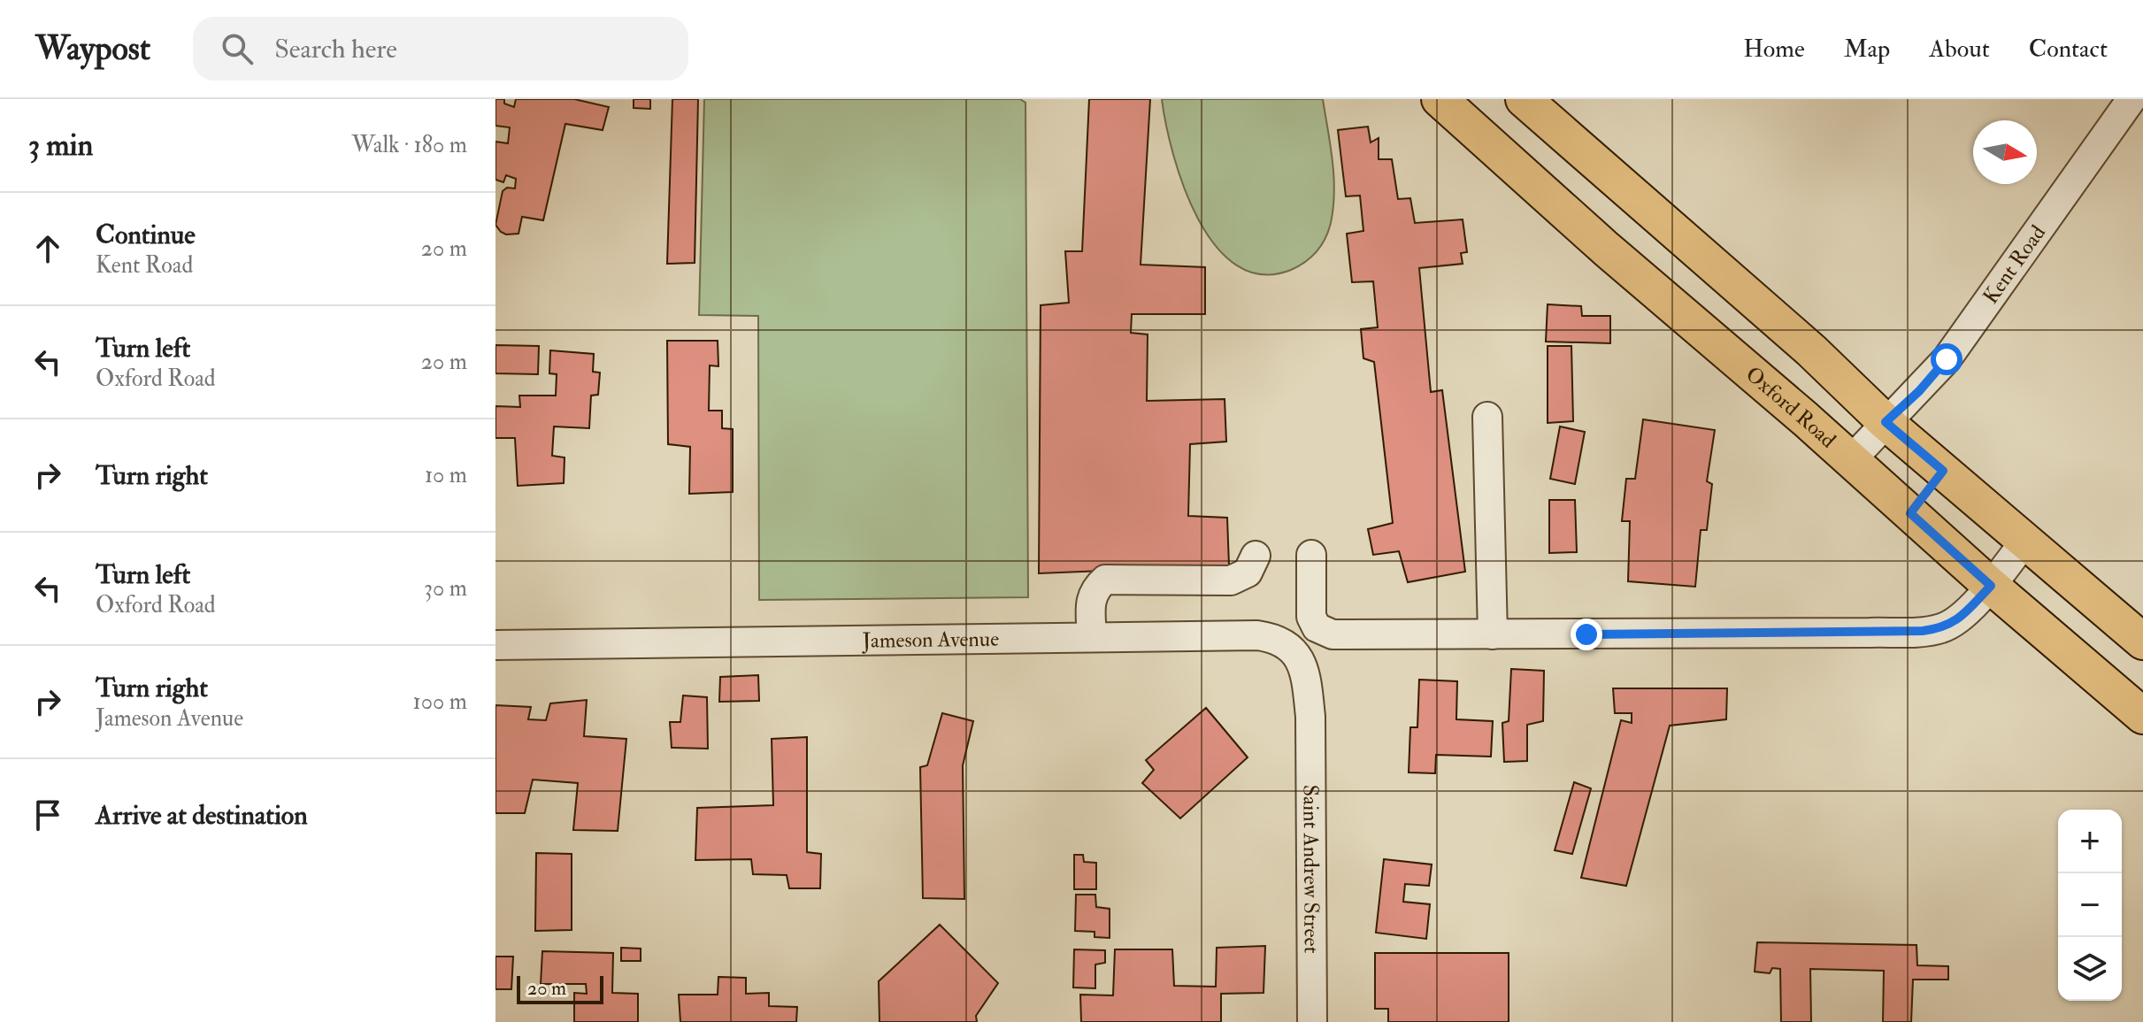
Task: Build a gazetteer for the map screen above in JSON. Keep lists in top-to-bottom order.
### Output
{
  "streets": {
    "main road": ["Oxford Road"],
    "street": ["Kent Road", "Jameson Avenue", "Saint Andrew Street"]
  },
  "crossings": [
    ["Kent Road", "Oxford Road"],
    ["Jameson Avenue", "Saint Andrew Street"]
  ],
  "scale_bar": "20 m",
  "north": "right",
  "page": {
    "header": "Waypost",
    "search": "Search here",
    "nav": [
      "Home",
      "Map",
      "About",
      "Contact"
    ],
    "heading": ["3 min", "Walk · 180 m"],
    "list": [
      ["Continue", "Kent Road", "20 m"],
      ["Turn left", "Oxford Road", "20 m"],
      ["Turn right", "10 m"],
      ["Turn left", "Oxford Road", "30 m"],
      ["Turn right", "Jameson Avenue", "100 m"],
      "Arrive at destination"
    ],
    "map_buttons": ["+", "−"],
    "scale": "20 m"
  }
}
